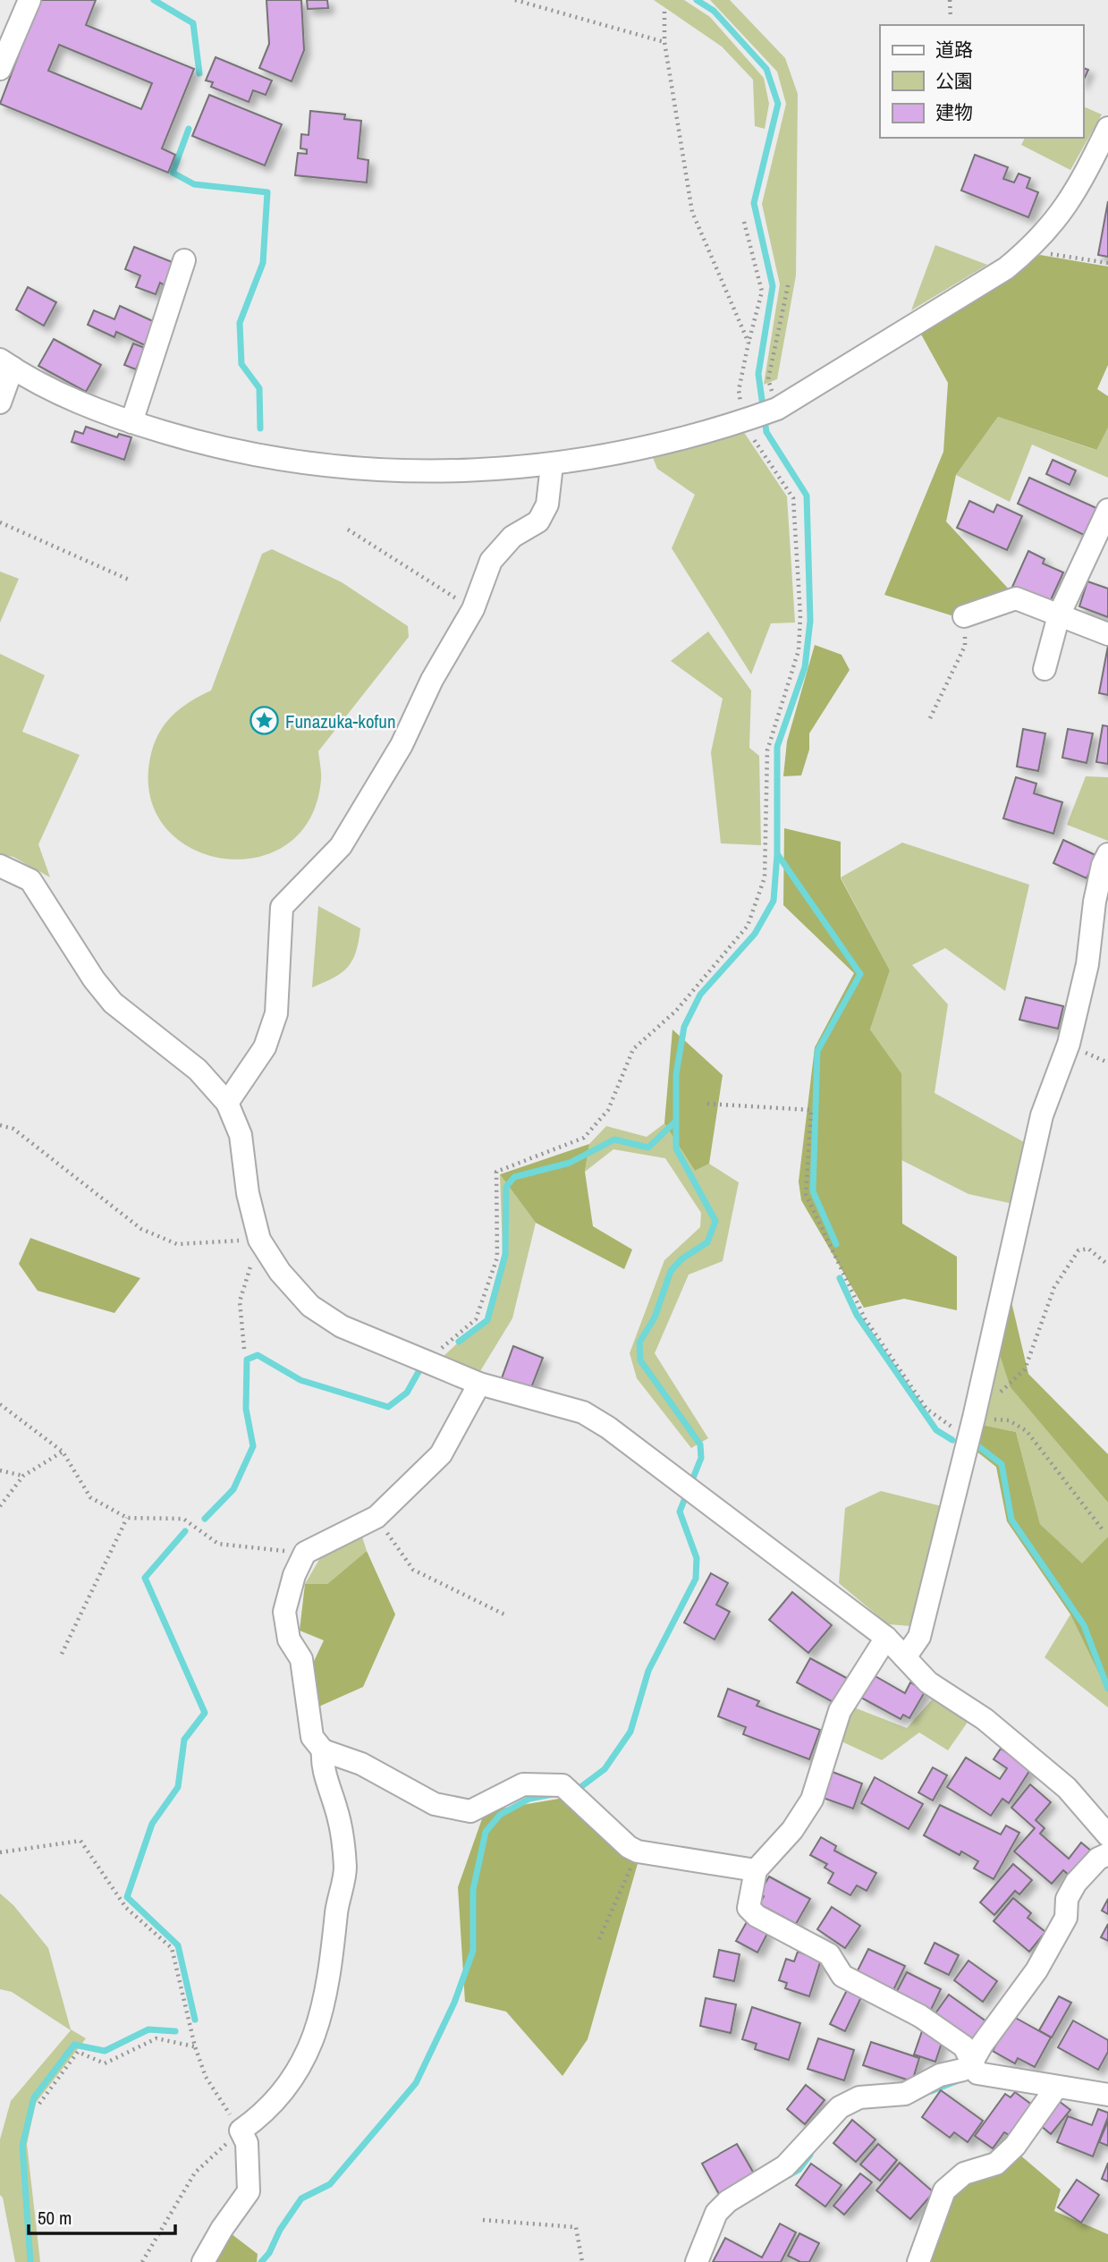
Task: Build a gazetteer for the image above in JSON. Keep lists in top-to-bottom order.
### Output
{
  "places": {
    "place": ["Funazuka-kofun"]
  },
  "legend": ["道路", "公園", "建物"],
  "scale_bar": "50 m"
}
